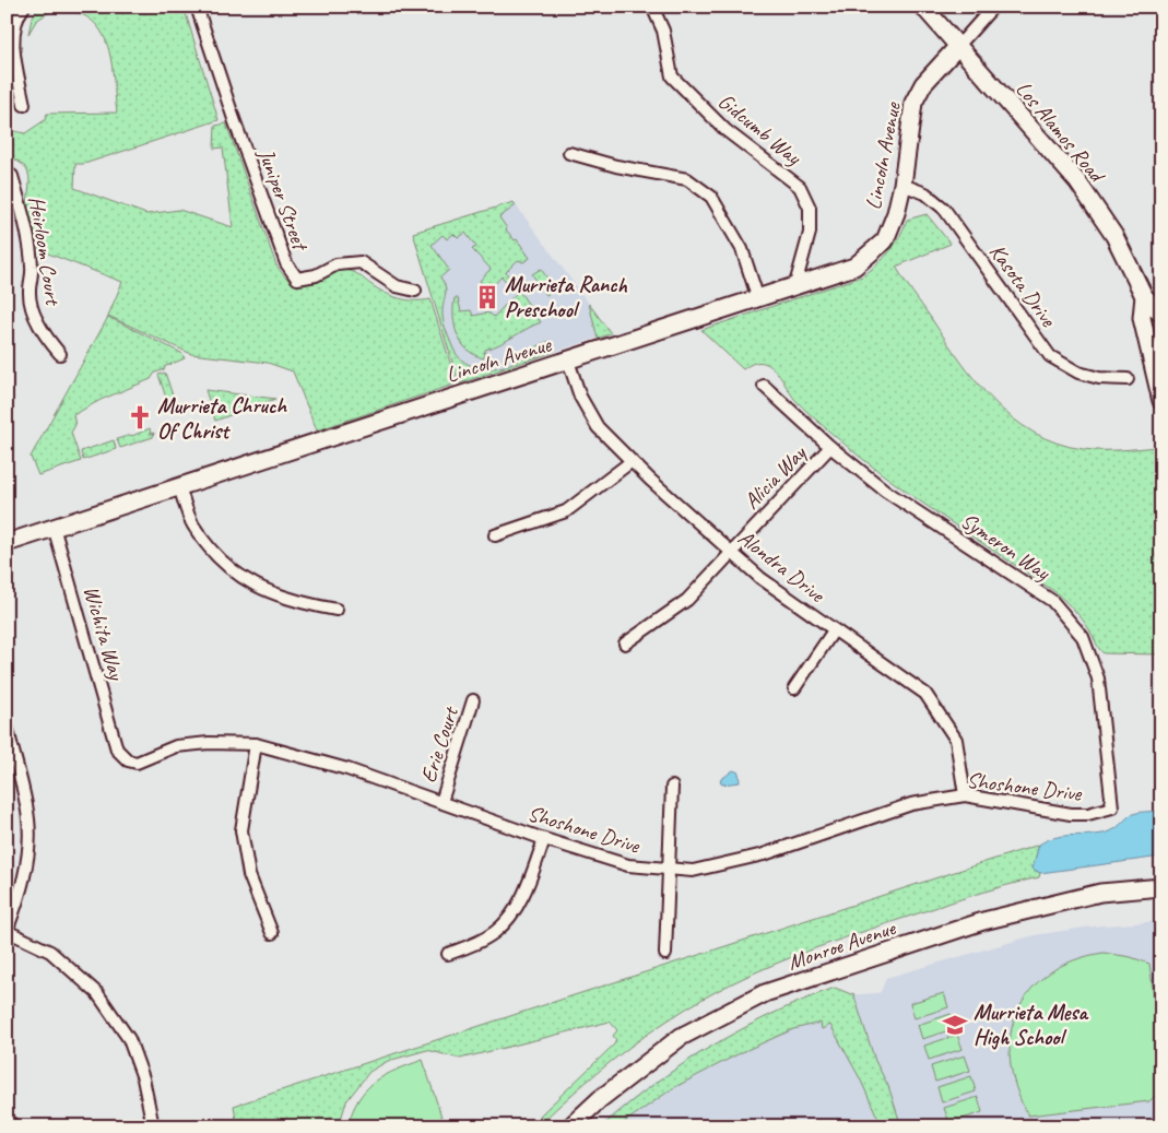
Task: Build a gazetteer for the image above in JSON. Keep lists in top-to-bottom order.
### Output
{
  "streets": {
    "street": [
      "Gidcumb Way",
      "Los Alamos Road",
      "Lincoln Avenue",
      "Juniper Street",
      "Heirloom Court",
      "Kasota Drive",
      "Alicia Way",
      "Symeron Way",
      "Alondra Drive",
      "Wichita Way",
      "Erie Court",
      "Shoshone Drive",
      "Monroe Avenue"
    ]
  },
  "crossings": [
    ["Gidcumb Way", "Lincoln Avenue"],
    ["Los Alamos Road", "Lincoln Avenue"],
    ["Lincoln Avenue", "Kasota Drive"],
    ["Lincoln Avenue", "Alondra Drive"],
    ["Lincoln Avenue", "Wichita Way"],
    ["Alicia Way", "Symeron Way"],
    ["Alicia Way", "Alondra Drive"],
    ["Symeron Way", "Shoshone Drive"],
    ["Alondra Drive", "Shoshone Drive"],
    ["Wichita Way", "Shoshone Drive"],
    ["Erie Court", "Shoshone Drive"]
  ],
  "places": {
    "building": ["Murrieta Ranch Preschool"],
    "church": ["Murrieta Chruch Of Christ"],
    "school or university": ["Murrieta Mesa High School"]
  }
}
